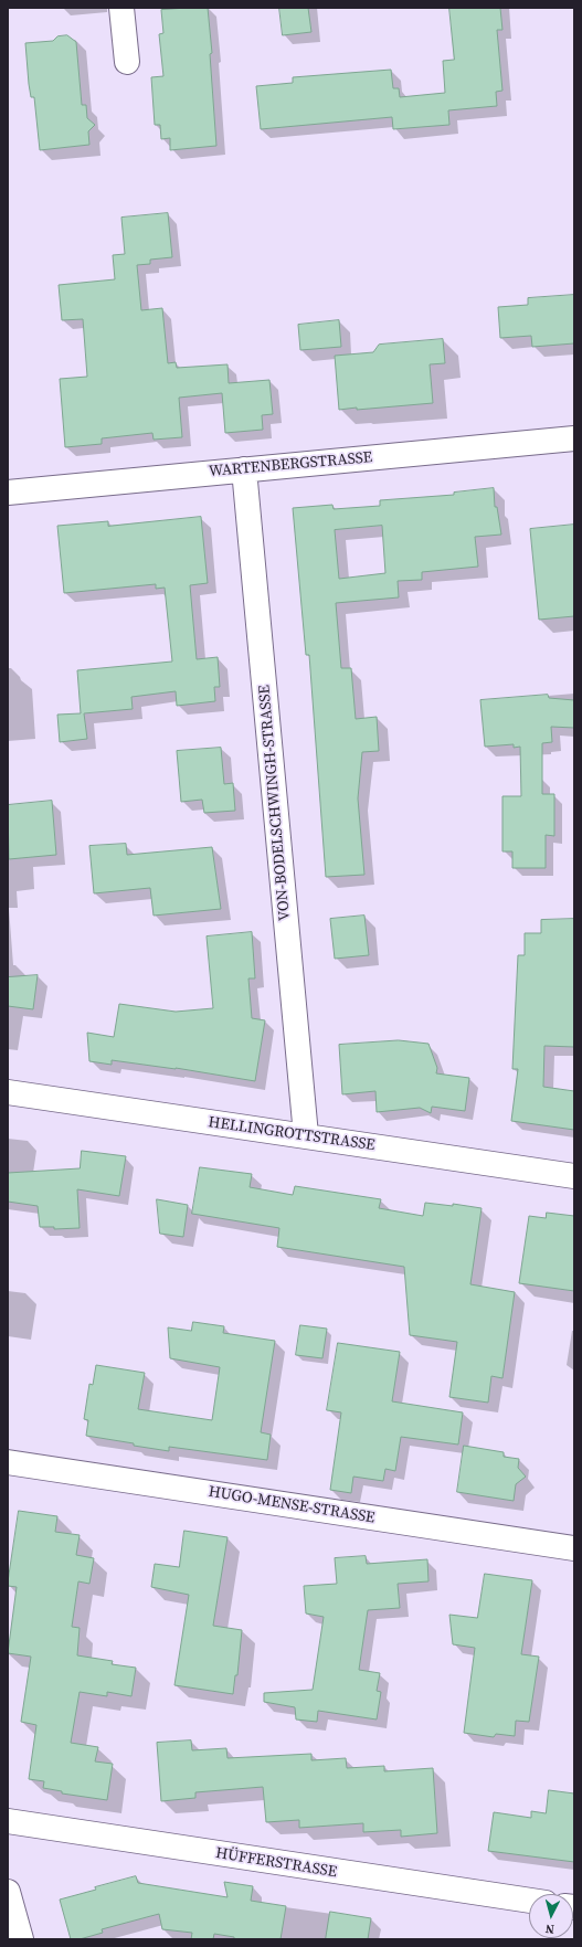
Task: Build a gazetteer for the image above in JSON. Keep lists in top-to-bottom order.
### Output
{
  "streets": {
    "street": [
      "WARTENBERGSTRASSE",
      "VON-BODELSCHWINGH-STRASSE",
      "HELLINGROTTSTRASSE",
      "HUGO-MENSE-STRASSE",
      "HÜFFERSTRASSE"
    ]
  },
  "crossings": [
    ["WARTENBERGSTRASSE", "VON-BODELSCHWINGH-STRASSE"],
    ["VON-BODELSCHWINGH-STRASSE", "HELLINGROTTSTRASSE"]
  ],
  "north": "bottom"
}
